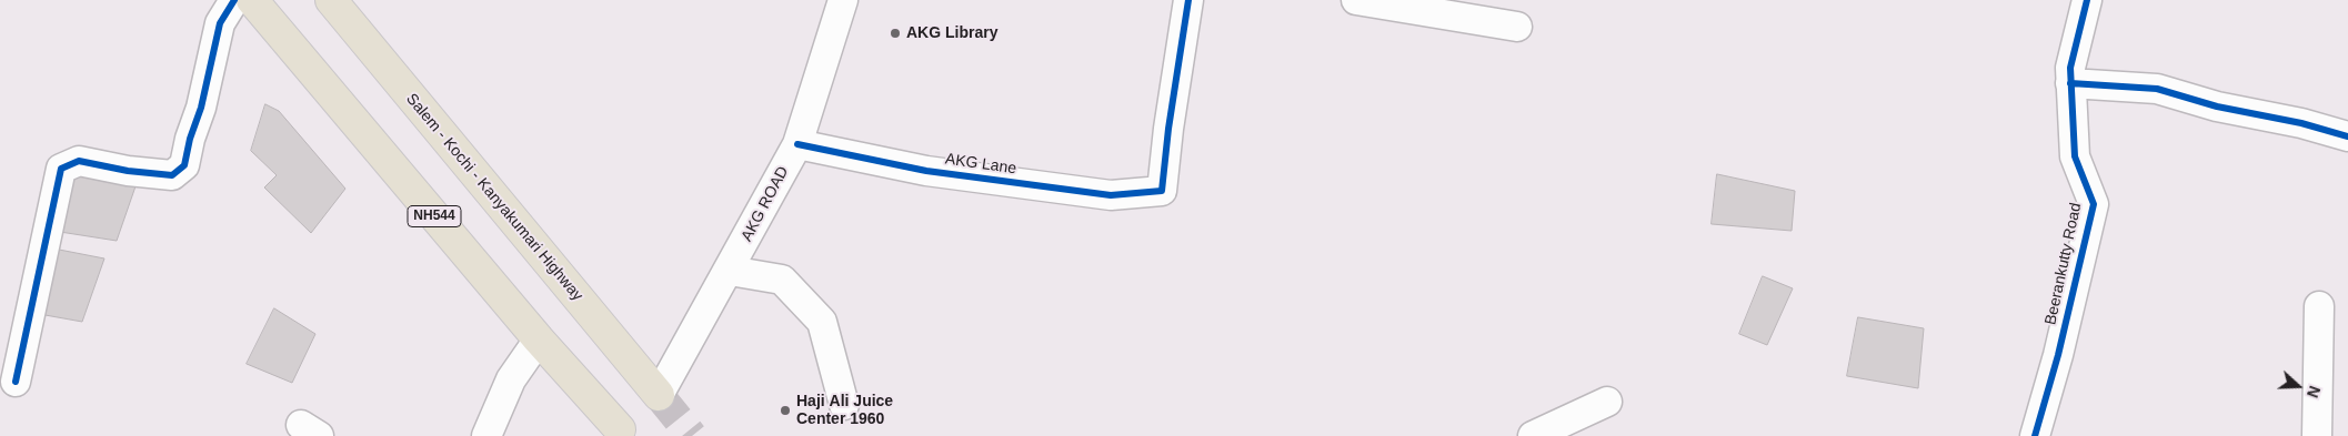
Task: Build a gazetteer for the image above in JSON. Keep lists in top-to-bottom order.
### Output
{
  "streets": {
    "highway": ["Salem - Kochi - Kanyakumari Highway", "NH544"],
    "street": ["AKG Lane", "AKG ROAD", "Beerankutty Road"]
  },
  "crossings": [
    ["AKG Lane", "AKG ROAD"],
    ["Salem - Kochi - Kanyakumari Highway", "AKG ROAD"]
  ],
  "places": ["AKG Library", "Haji Ali Juice Center 1960"],
  "north": "right"
}
